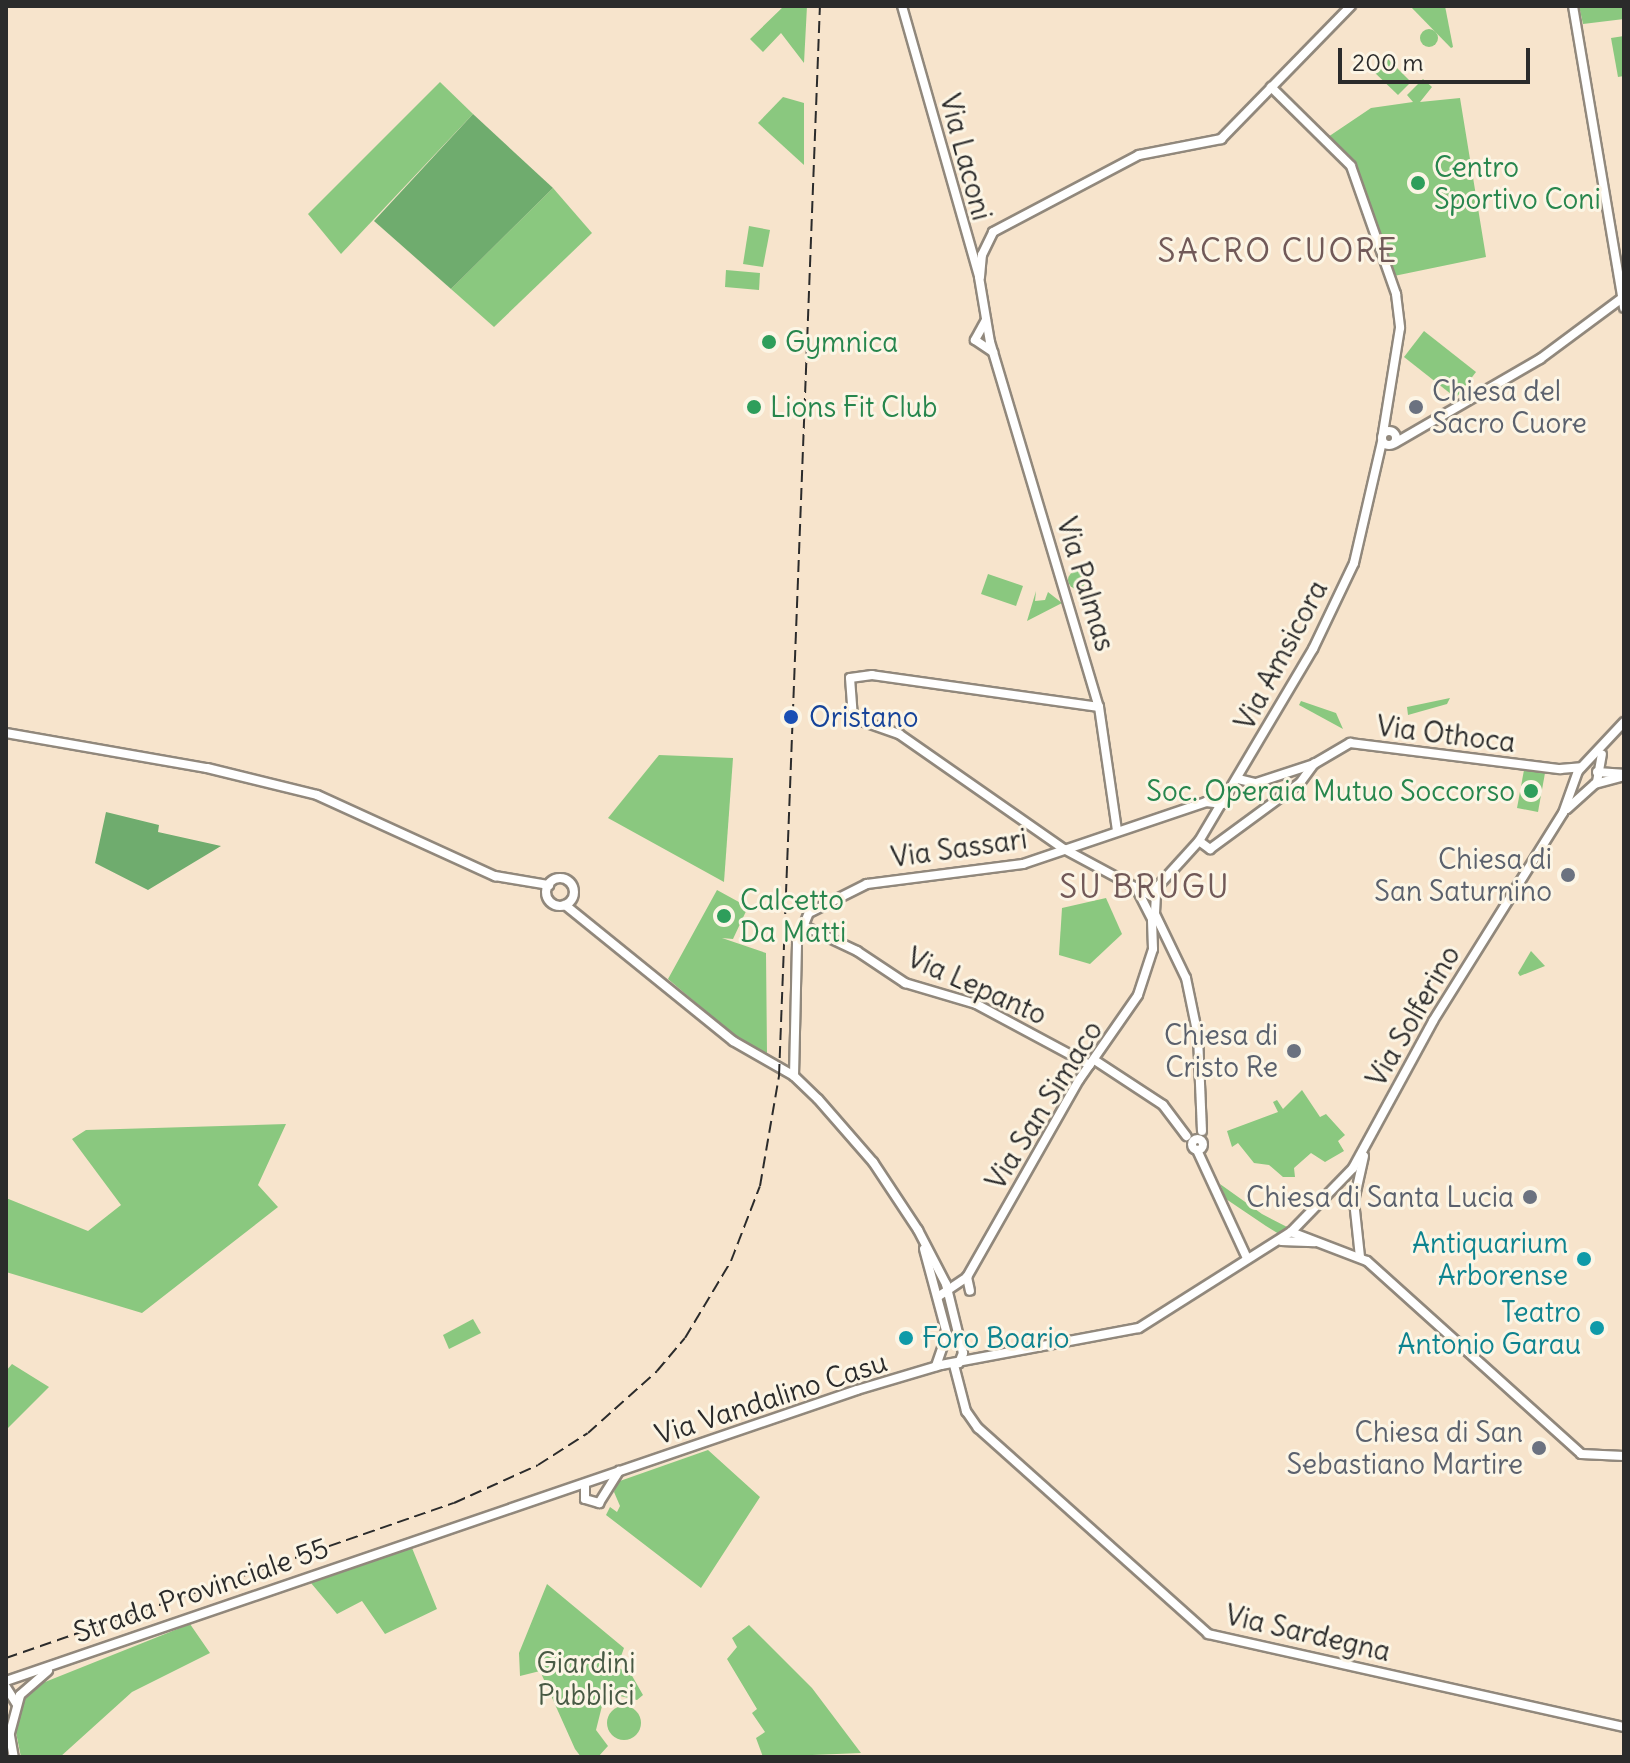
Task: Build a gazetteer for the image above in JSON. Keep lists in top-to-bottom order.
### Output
{
  "streets": {
    "street": [
      "Via Laconi",
      "Via Palmas",
      "Via Amsicora",
      "Via Othoca",
      "Via Sassari",
      "Via Lepanto",
      "Via Solferino",
      "Via San Simaco",
      "Via Vandalino Casu",
      "Strada Provinciale 55",
      "Via Sardegna"
    ]
  },
  "crossings": [
    ["Via Laconi", "Via Palmas"],
    ["Via Palmas", "Via Sassari"],
    ["Via Amsicora", "Via Othoca"],
    ["Via Amsicora", "Via Sassari"],
    ["Via Othoca", "Via Solferino"],
    ["Via Sassari", "Via Lepanto"],
    ["Via Lepanto", "Via San Simaco"],
    ["Via Solferino", "Via Vandalino Casu"],
    ["Via San Simaco", "Via Sardegna"],
    ["Via Vandalino Casu", "Strada Provinciale 55"],
    ["Via Vandalino Casu", "Via Sardegna"]
  ],
  "districts": ["SACRO CUORE", "SU BRUGU"],
  "parks": ["Giardini Pubblici"],
  "places": [
    "Centro Sportivo Coni",
    "Gymnica",
    "Lions Fit Club",
    "Chiesa del Sacro Cuore",
    "Oristano",
    "Soc. Operaia Mutuo Soccorso",
    "Chiesa di San Saturnino",
    "Calcetto Da Matti",
    "Chiesa di Cristo Re",
    "Chiesa di Santa Lucia",
    "Antiquarium Arborense",
    "Teatro Antonio Garau",
    "Foro Boario",
    "Chiesa di San Sebastiano Martire"
  ],
  "scale_bar": "200 m"
}
